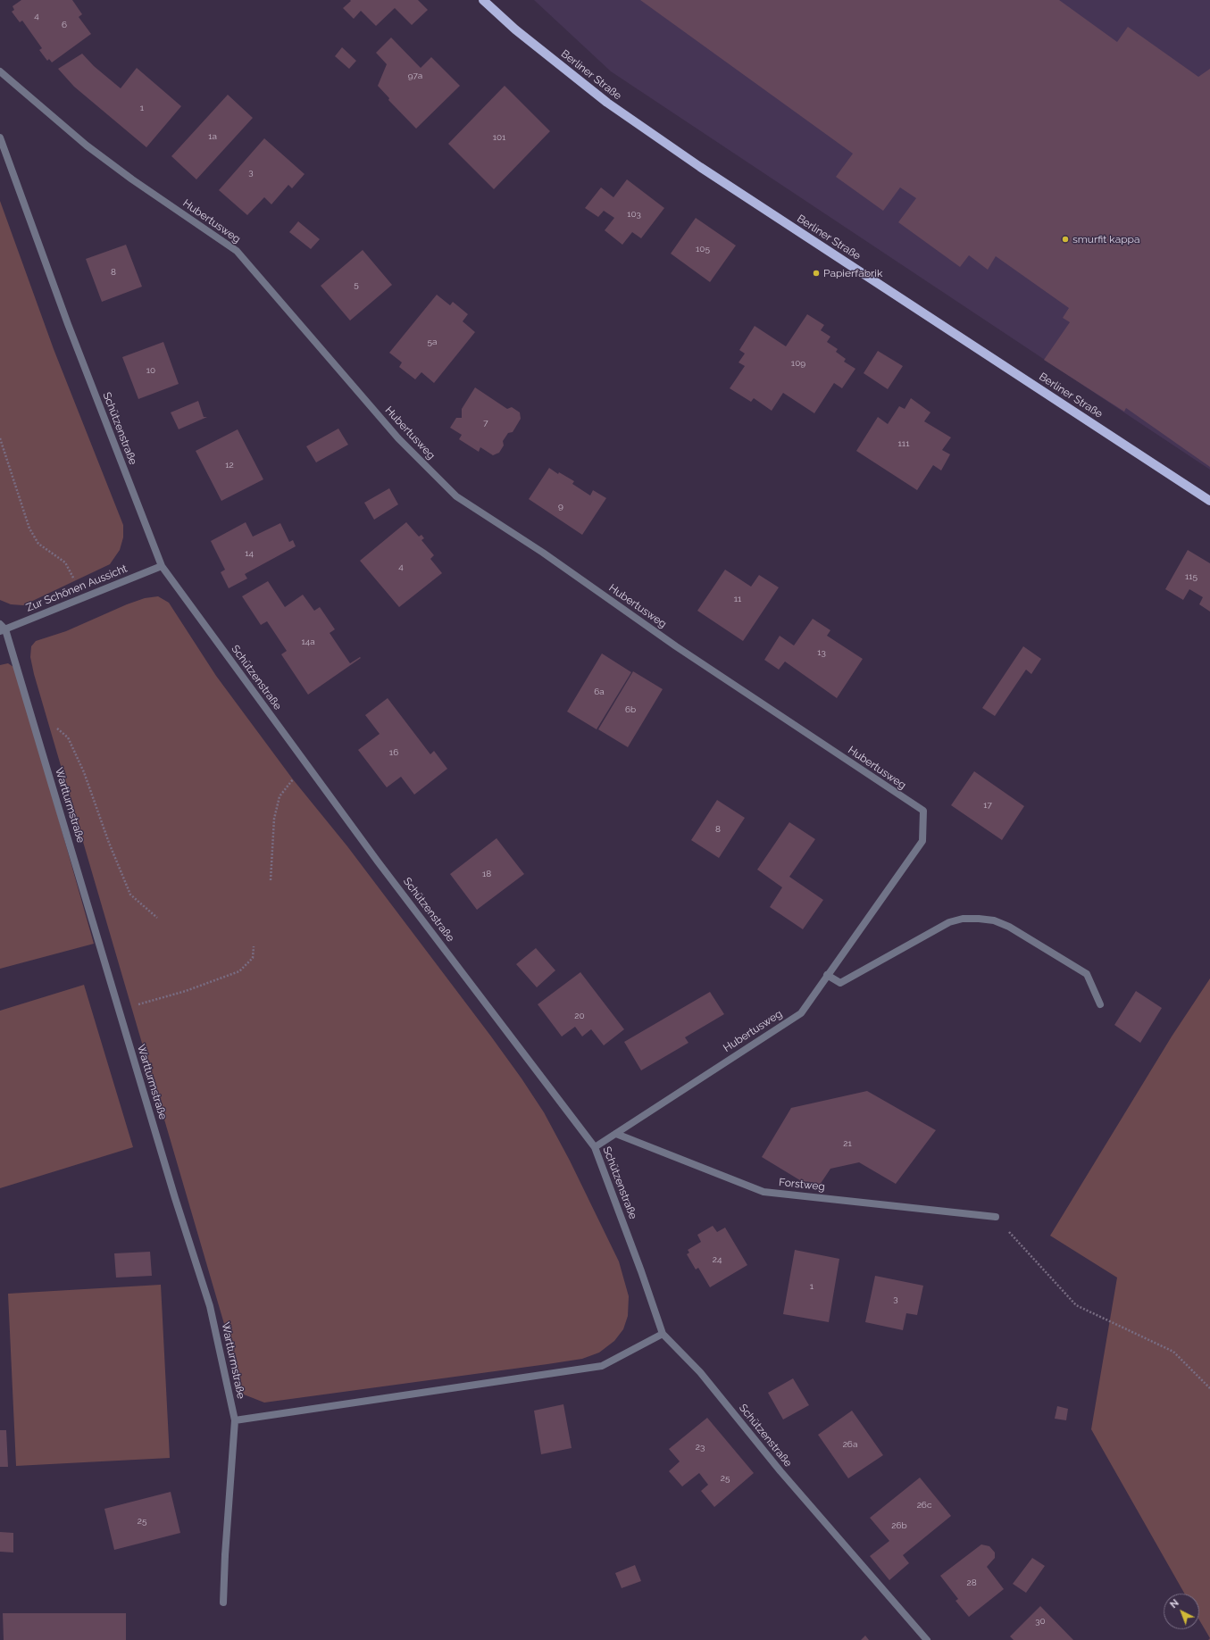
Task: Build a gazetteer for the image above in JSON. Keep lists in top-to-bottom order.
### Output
{
  "streets": {
    "main road": ["Berliner Straße"],
    "street": [
      "Hubertusweg",
      "Schützenstraße",
      "Zur Schönen Aussicht",
      "Wartturmstraße",
      "Forstweg"
    ]
  },
  "crossings": [
    ["Hubertusweg", "Schützenstraße"],
    ["Hubertusweg", "Forstweg"],
    ["Schützenstraße", "Zur Schönen Aussicht"],
    ["Zur Schönen Aussicht", "Wartturmstraße"]
  ],
  "places": ["smurfit kappa", "Papierfabrik"],
  "house_numbers": [
    "4",
    "6",
    "97a",
    "1",
    "1a",
    "101",
    "3",
    "103",
    "105",
    "8",
    "5",
    "5a",
    "109",
    "10",
    "7",
    "111",
    "12",
    "9",
    "14",
    "4",
    "115",
    "11",
    "14a",
    "13",
    "6a",
    "6b",
    "16",
    "17",
    "8",
    "18",
    "20",
    "21",
    "24",
    "1",
    "3",
    "26a",
    "23",
    "25",
    "26c",
    "25",
    "26b",
    "28",
    "30"
  ],
  "north": "top left"
}
